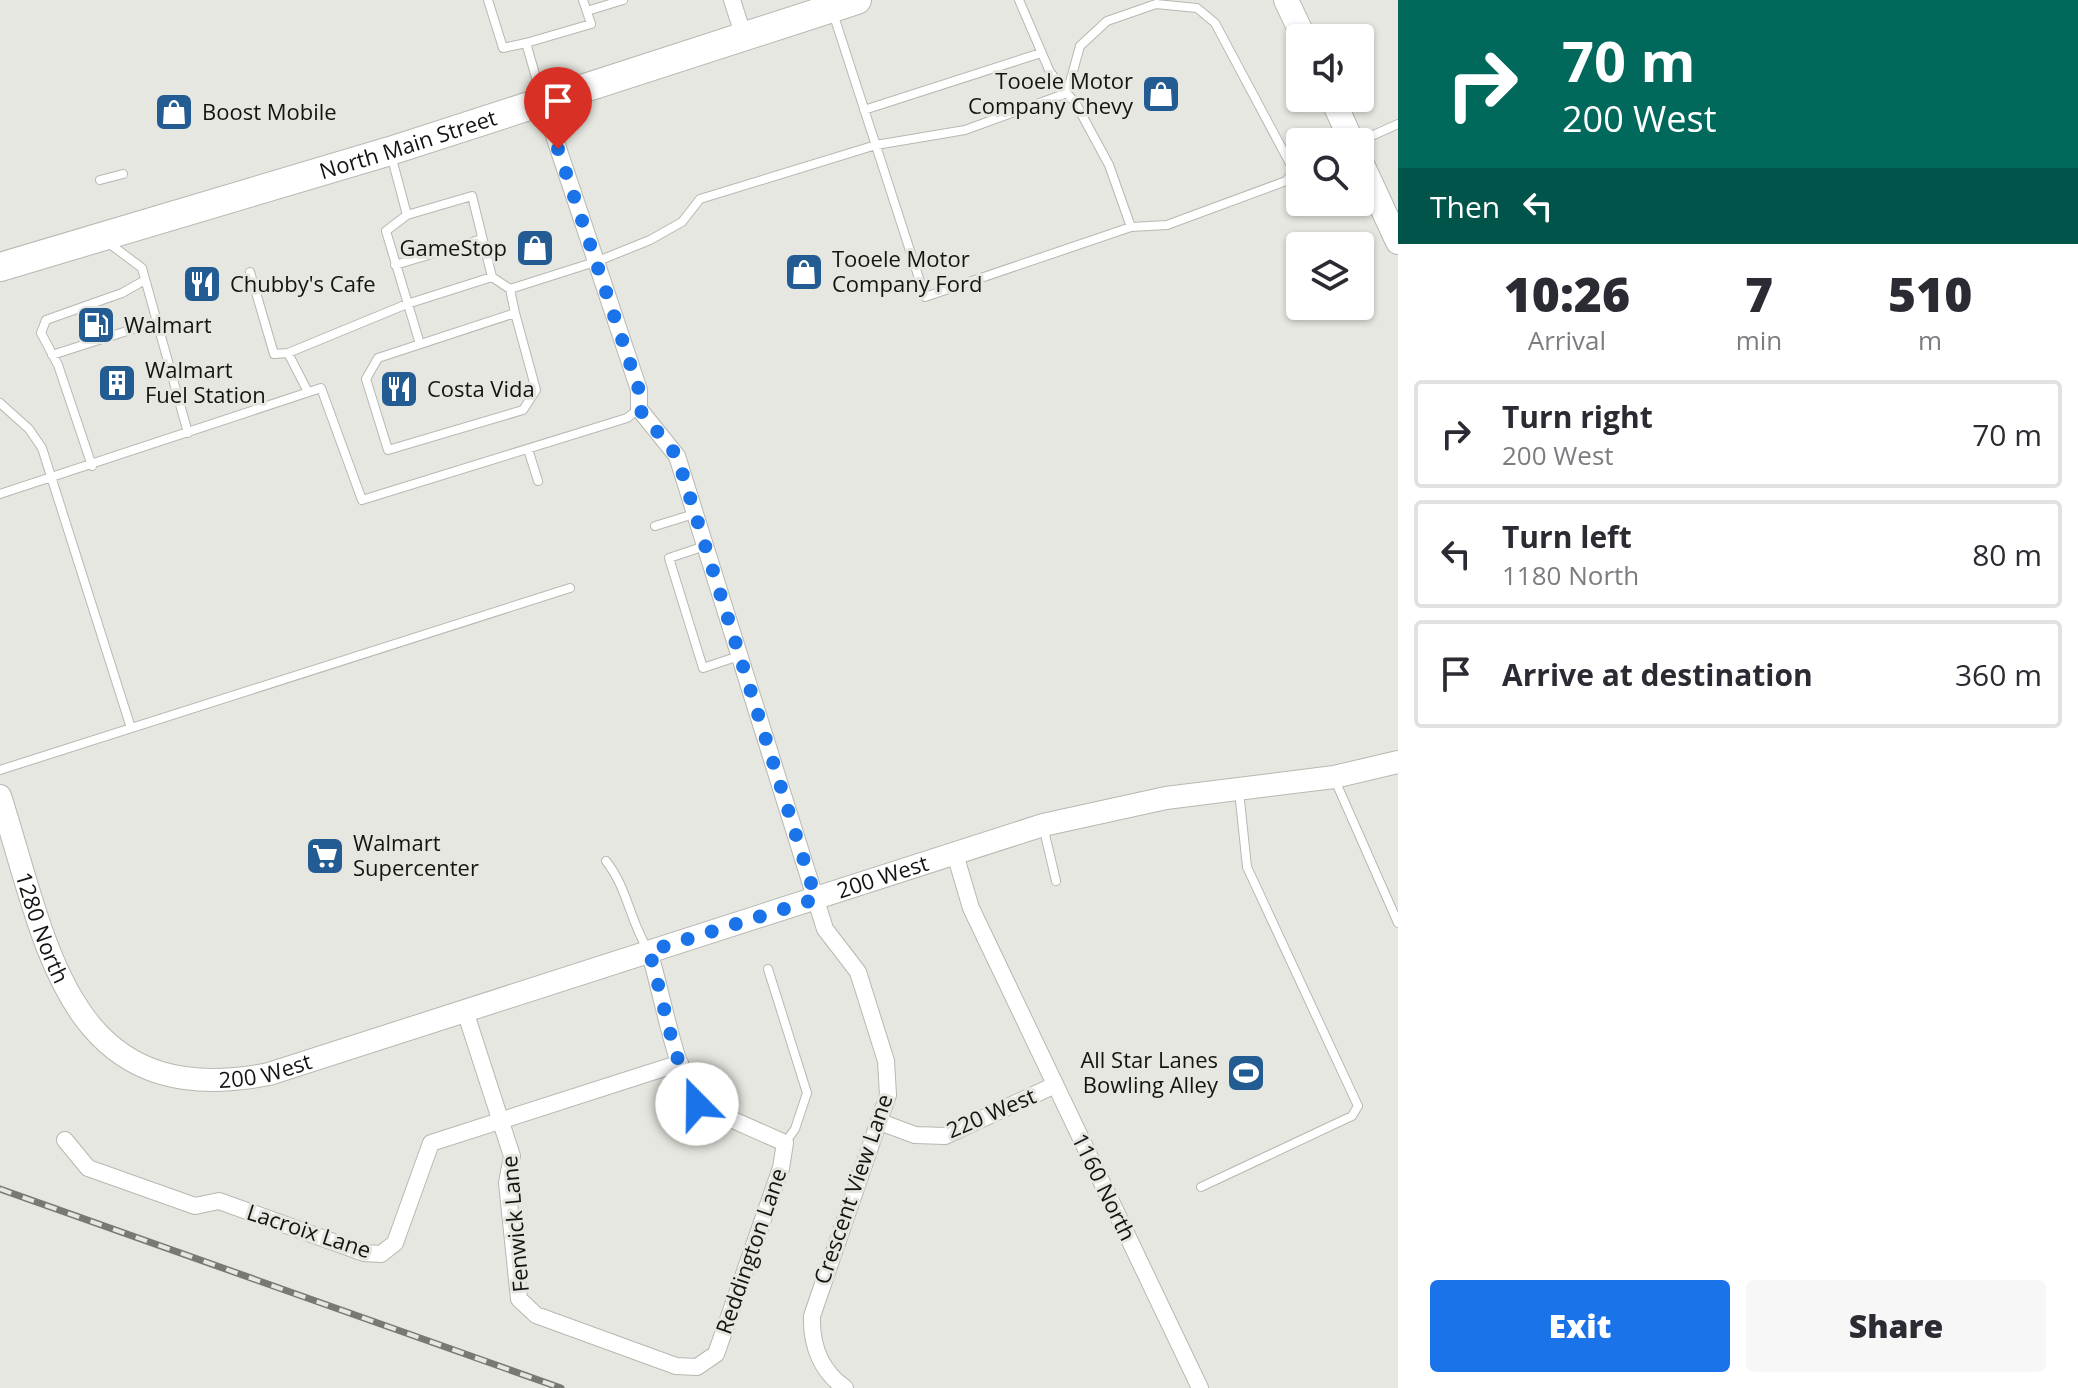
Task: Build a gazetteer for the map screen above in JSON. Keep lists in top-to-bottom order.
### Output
{
  "streets": {
    "highway": ["North Main Street"],
    "street": [
      "200 West",
      "1280 North",
      "220 West",
      "1160 North",
      "Crescent View Lane",
      "Fenwick Lane",
      "Lacroix Lane",
      "Reddington Lane"
    ]
  },
  "crossings": [
    ["200 West", "1280 North"],
    ["200 West", "1160 North"],
    ["200 West", "Crescent View Lane"],
    ["200 West", "Fenwick Lane"],
    ["200 West", "Reddington Lane"],
    ["220 West", "1160 North"],
    ["220 West", "Crescent View Lane"],
    ["Fenwick Lane", "Lacroix Lane"],
    ["Fenwick Lane", "Reddington Lane"],
    ["Lacroix Lane", "Reddington Lane"]
  ],
  "places": {
    "shop": [
      "Tooele Motor Company Chevy",
      "Boost Mobile",
      "GameStop",
      "Tooele Motor Company Ford"
    ],
    "restaurant": ["Chubby's Cafe", "Costa Vida"],
    "fuel station": ["Walmart"],
    "building": ["Walmart Fuel Station"],
    "supermarket": ["Walmart Supercenter"],
    "sports": ["All Star Lanes Bowling Alley"]
  },
  "page": {
    "turn": ["70 m", "200 West"],
    "then": "Then",
    "eta": [
      "10:26",
      "Arrival",
      "7",
      "min",
      "510",
      "m"
    ],
    "list": [
      {
        "name": "Turn right",
        "note": "200 West",
        "value": "70 m"
      },
      {
        "name": "Turn left",
        "note": "1180 North",
        "value": "80 m"
      },
      {
        "name": "Arrive at destination",
        "value": "360 m"
      }
    ],
    "buttons": ["Exit", "Share"]
  }
}
